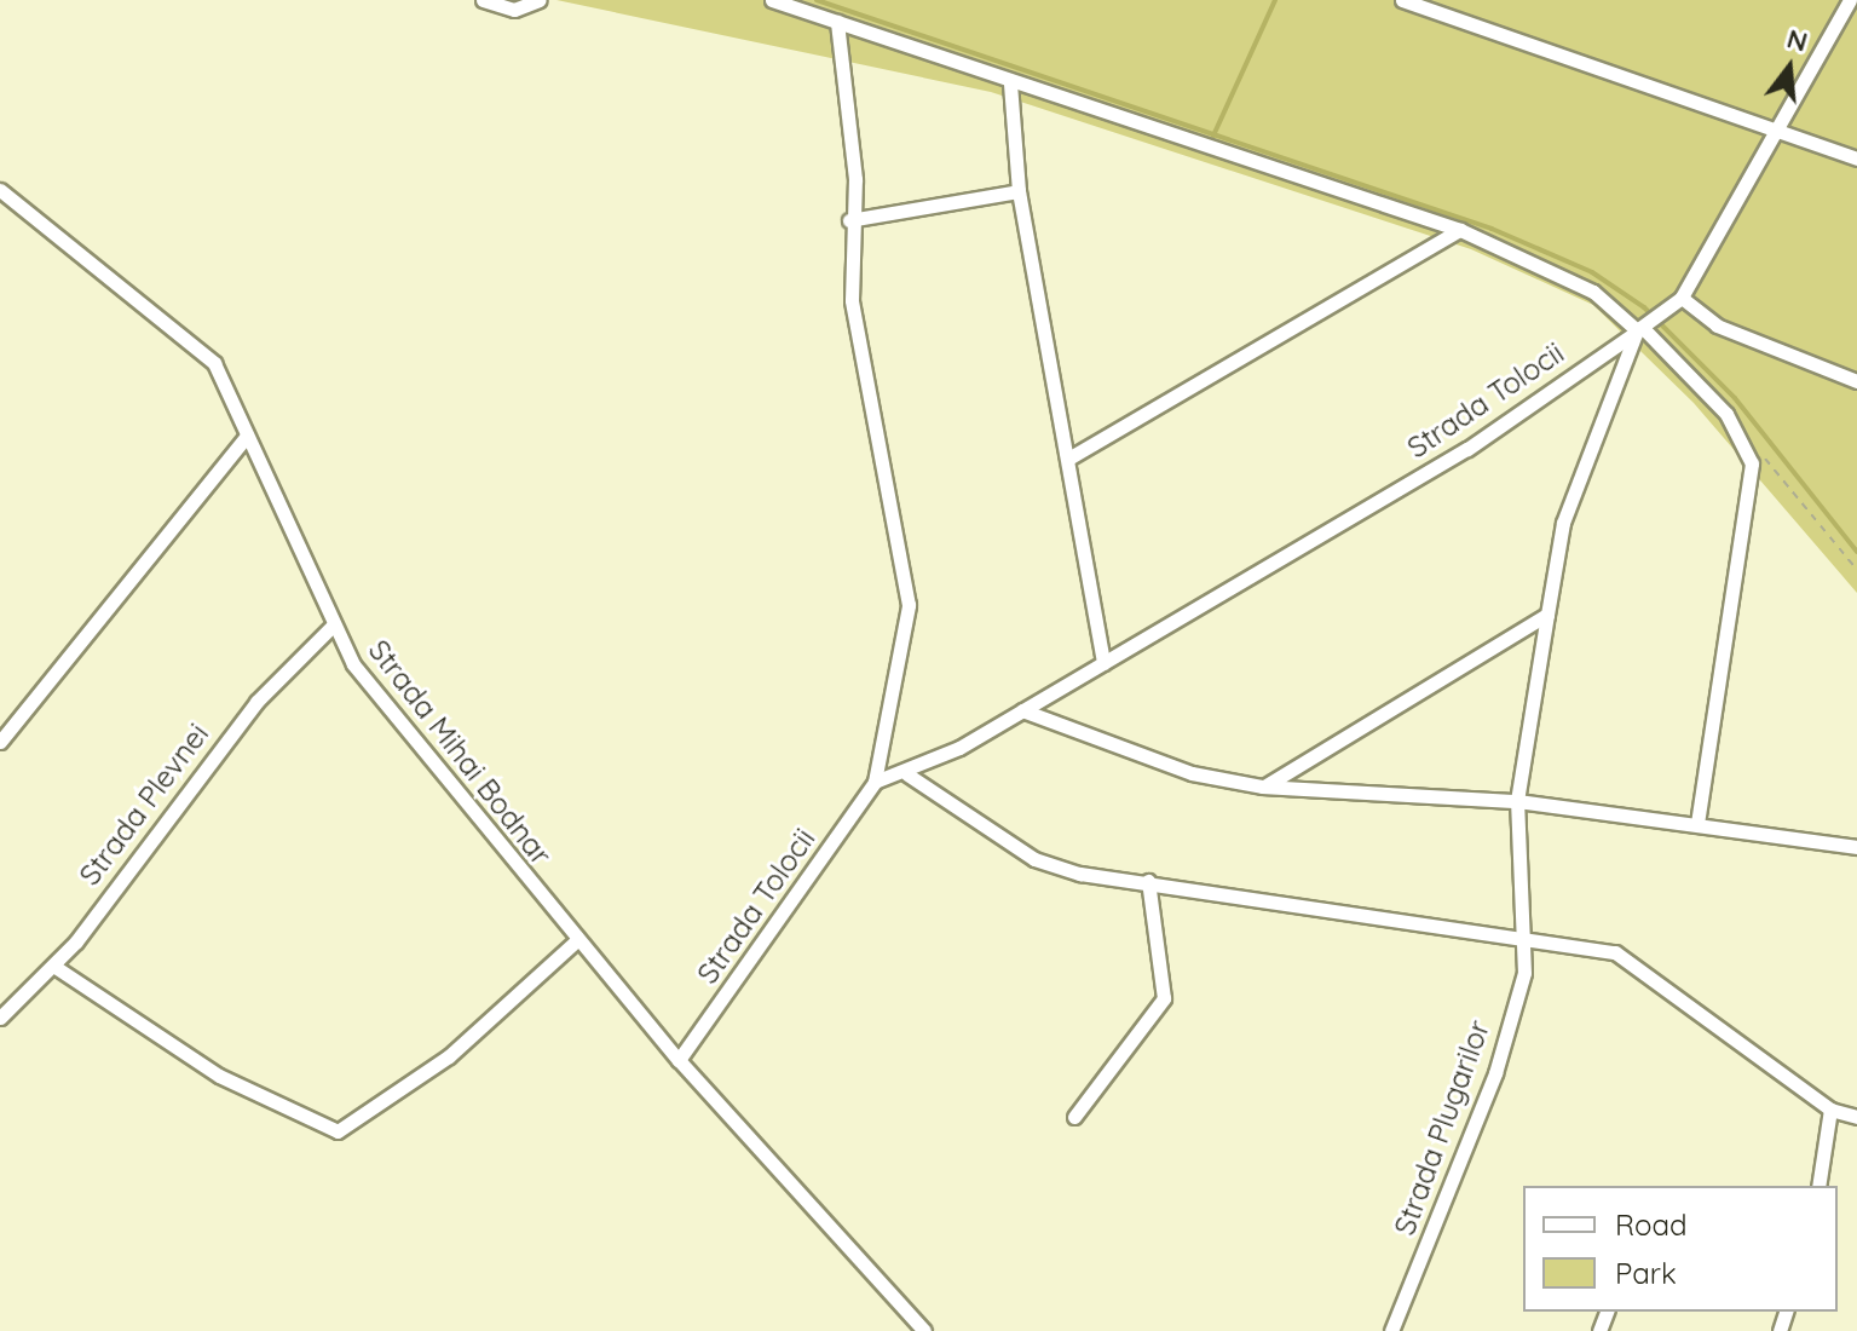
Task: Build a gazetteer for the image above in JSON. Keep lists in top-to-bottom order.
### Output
{
  "streets": {
    "street": [
      "Strada Tolocii",
      "Strada Mihai Bodnar",
      "Strada Plevnei",
      "Strada Plugarilor"
    ]
  },
  "crossings": [
    ["Strada Tolocii", "Strada Mihai Bodnar"],
    ["Strada Mihai Bodnar", "Strada Plevnei"]
  ],
  "legend": ["Road", "Park"],
  "north": "top"
}
